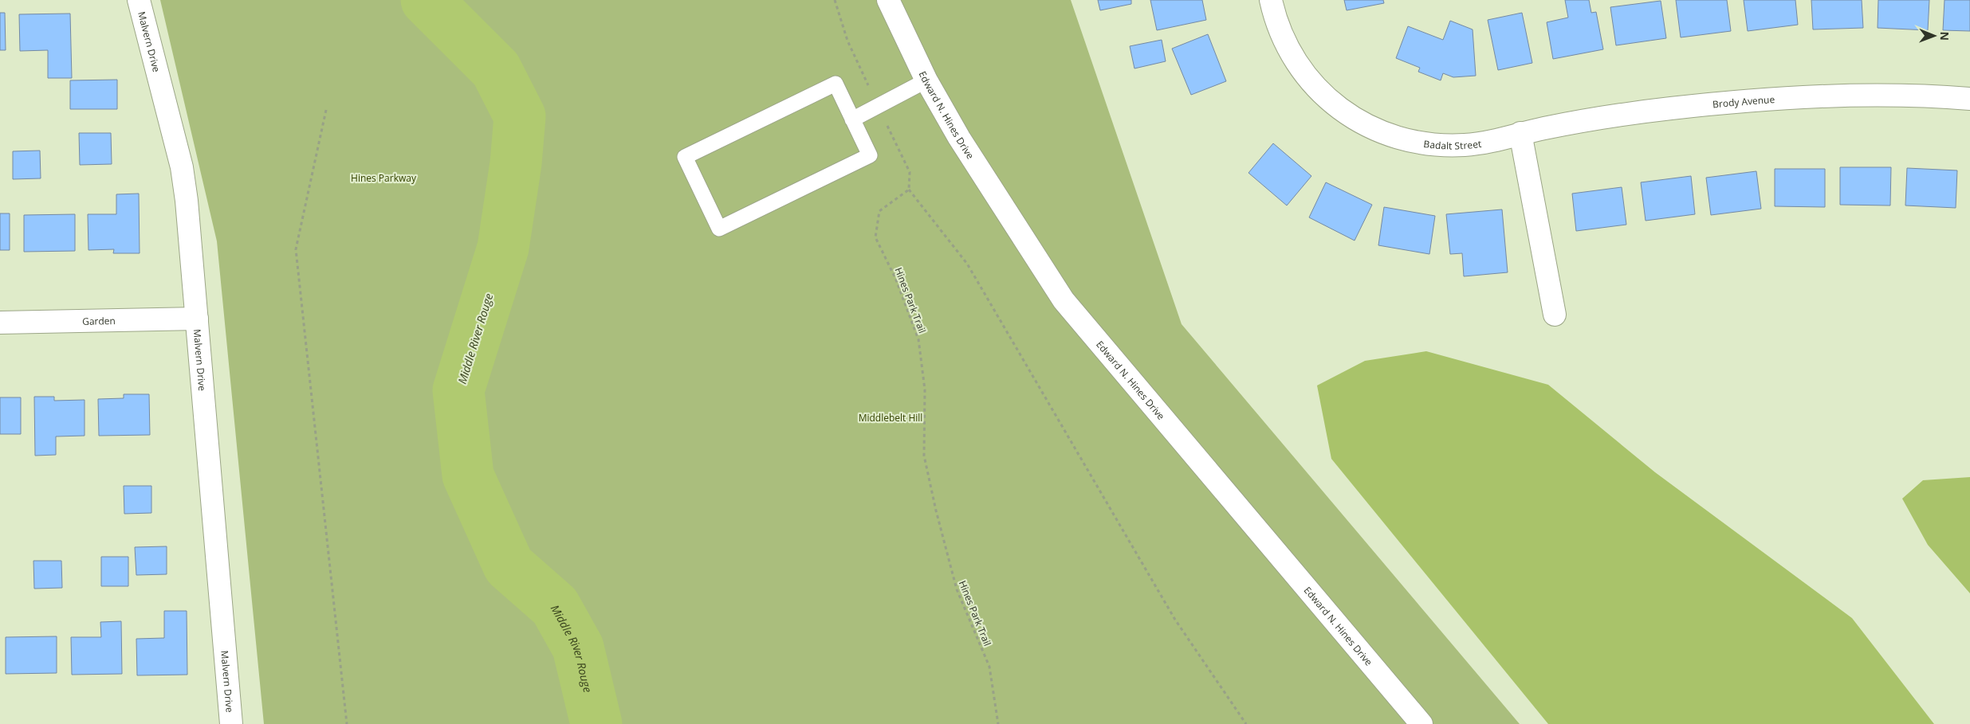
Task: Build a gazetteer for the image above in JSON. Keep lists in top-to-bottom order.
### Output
{
  "streets": {
    "street": [
      "Malvern Drive",
      "Brody Avenue",
      "Edward N. Hines Drive",
      "Badalt Street",
      "Garden"
    ],
    "path": ["Hines Park Trail"]
  },
  "crossings": [
    ["Malvern Drive", "Garden"],
    ["Brody Avenue", "Badalt Street"]
  ],
  "water": ["Middle River Rouge"],
  "parks": ["Hines Parkway", "Middlebelt Hill"],
  "north": "right"
}
